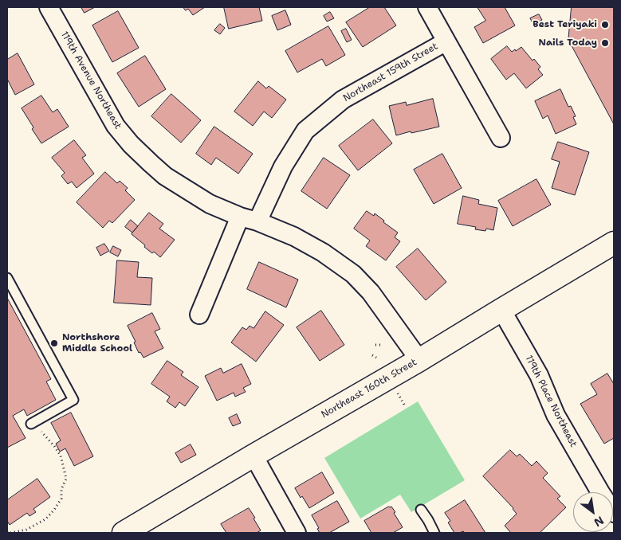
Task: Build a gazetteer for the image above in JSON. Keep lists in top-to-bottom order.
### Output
{
  "streets": {
    "main road": ["Northeast 160th Street"],
    "street": ["Northeast 159th Street", "119th Avenue Northeast", "119th Place Northeast"]
  },
  "crossings": [
    ["Northeast 159th Street", "119th Avenue Northeast"],
    ["119th Avenue Northeast", "Northeast 160th Street"],
    ["Northeast 160th Street", "119th Place Northeast"]
  ],
  "places": ["Best Teriyaki", "Nails Today", "Northshore Middle School"],
  "north": "bottom right"
}
